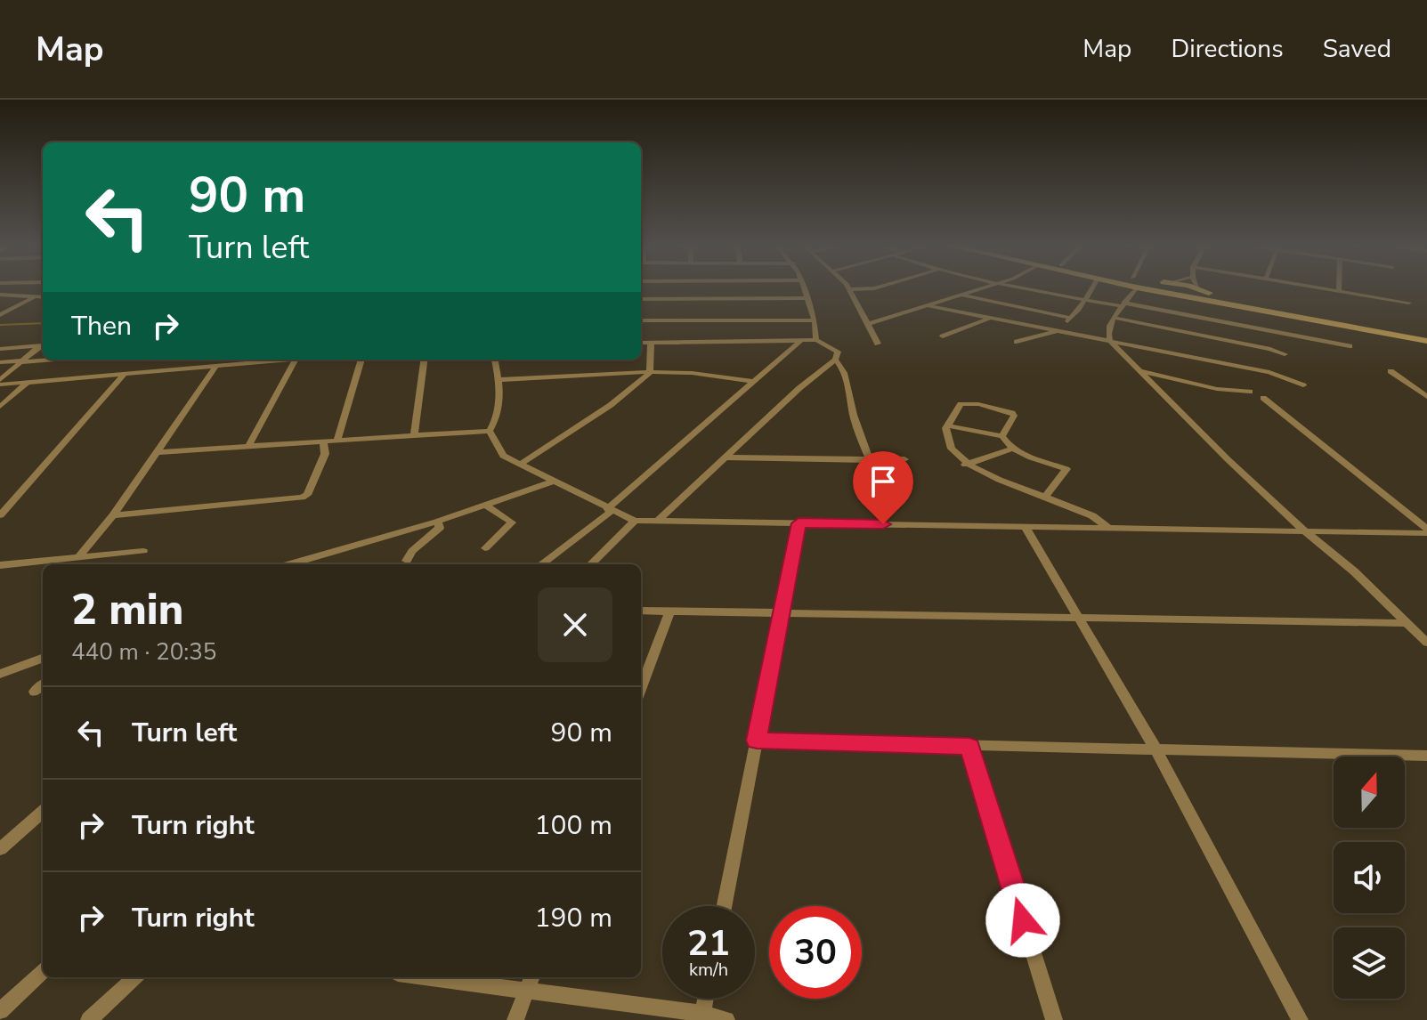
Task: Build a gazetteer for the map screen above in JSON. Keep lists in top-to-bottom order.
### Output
{
  "north": "top",
  "page": {
    "header": "Map",
    "nav": ["Map", "Directions", "Saved"],
    "turn": ["90 m", "Turn left"],
    "then": "Then",
    "heading": ["2 min", "440 m · 20:35"],
    "list": [
      {
        "name": "Turn left",
        "value": "90 m"
      },
      {
        "name": "Turn right",
        "value": "100 m"
      },
      {
        "name": "Turn right",
        "value": "190 m"
      }
    ],
    "speed": "21 km/h",
    "limit": "30"
  }
}
